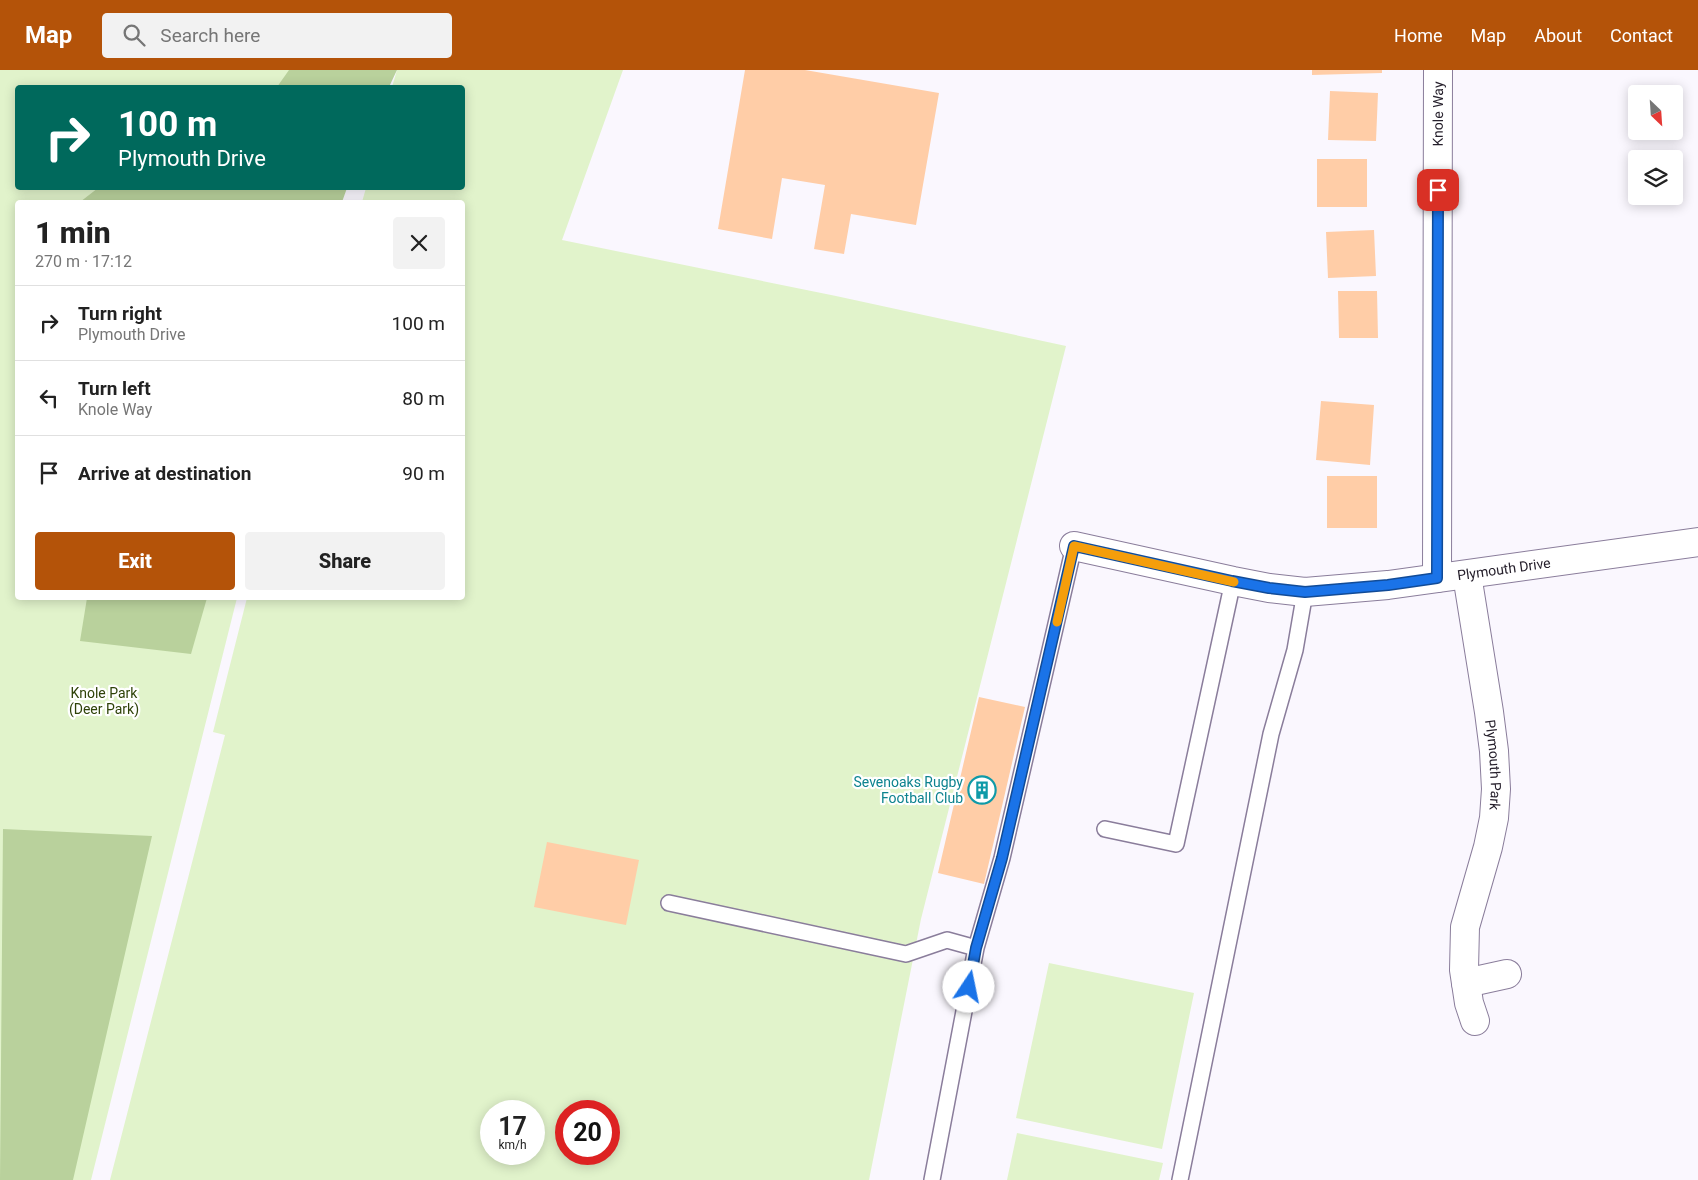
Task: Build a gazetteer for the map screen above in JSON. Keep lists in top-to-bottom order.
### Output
{
  "streets": {
    "street": ["Knole Way", "Plymouth Drive", "Plymouth Park"]
  },
  "crossings": [
    ["Knole Way", "Plymouth Drive"],
    ["Plymouth Drive", "Plymouth Park"]
  ],
  "parks": ["Knole Park (Deer Park)"],
  "places": {
    "building": ["Sevenoaks Rugby Football Club"]
  },
  "north": "bottom right",
  "page": {
    "header": "Map",
    "search": "Search here",
    "nav": [
      "Home",
      "Map",
      "About",
      "Contact"
    ],
    "turn": ["100 m", "Plymouth Drive"],
    "heading": ["1 min", "270 m · 17:12"],
    "list": [
      {
        "name": "Turn right",
        "note": "Plymouth Drive",
        "value": "100 m"
      },
      {
        "name": "Turn left",
        "note": "Knole Way",
        "value": "80 m"
      },
      {
        "name": "Arrive at destination",
        "value": "90 m"
      }
    ],
    "buttons": ["Exit", "Share"],
    "speed": "17 km/h",
    "limit": "20"
  }
}
